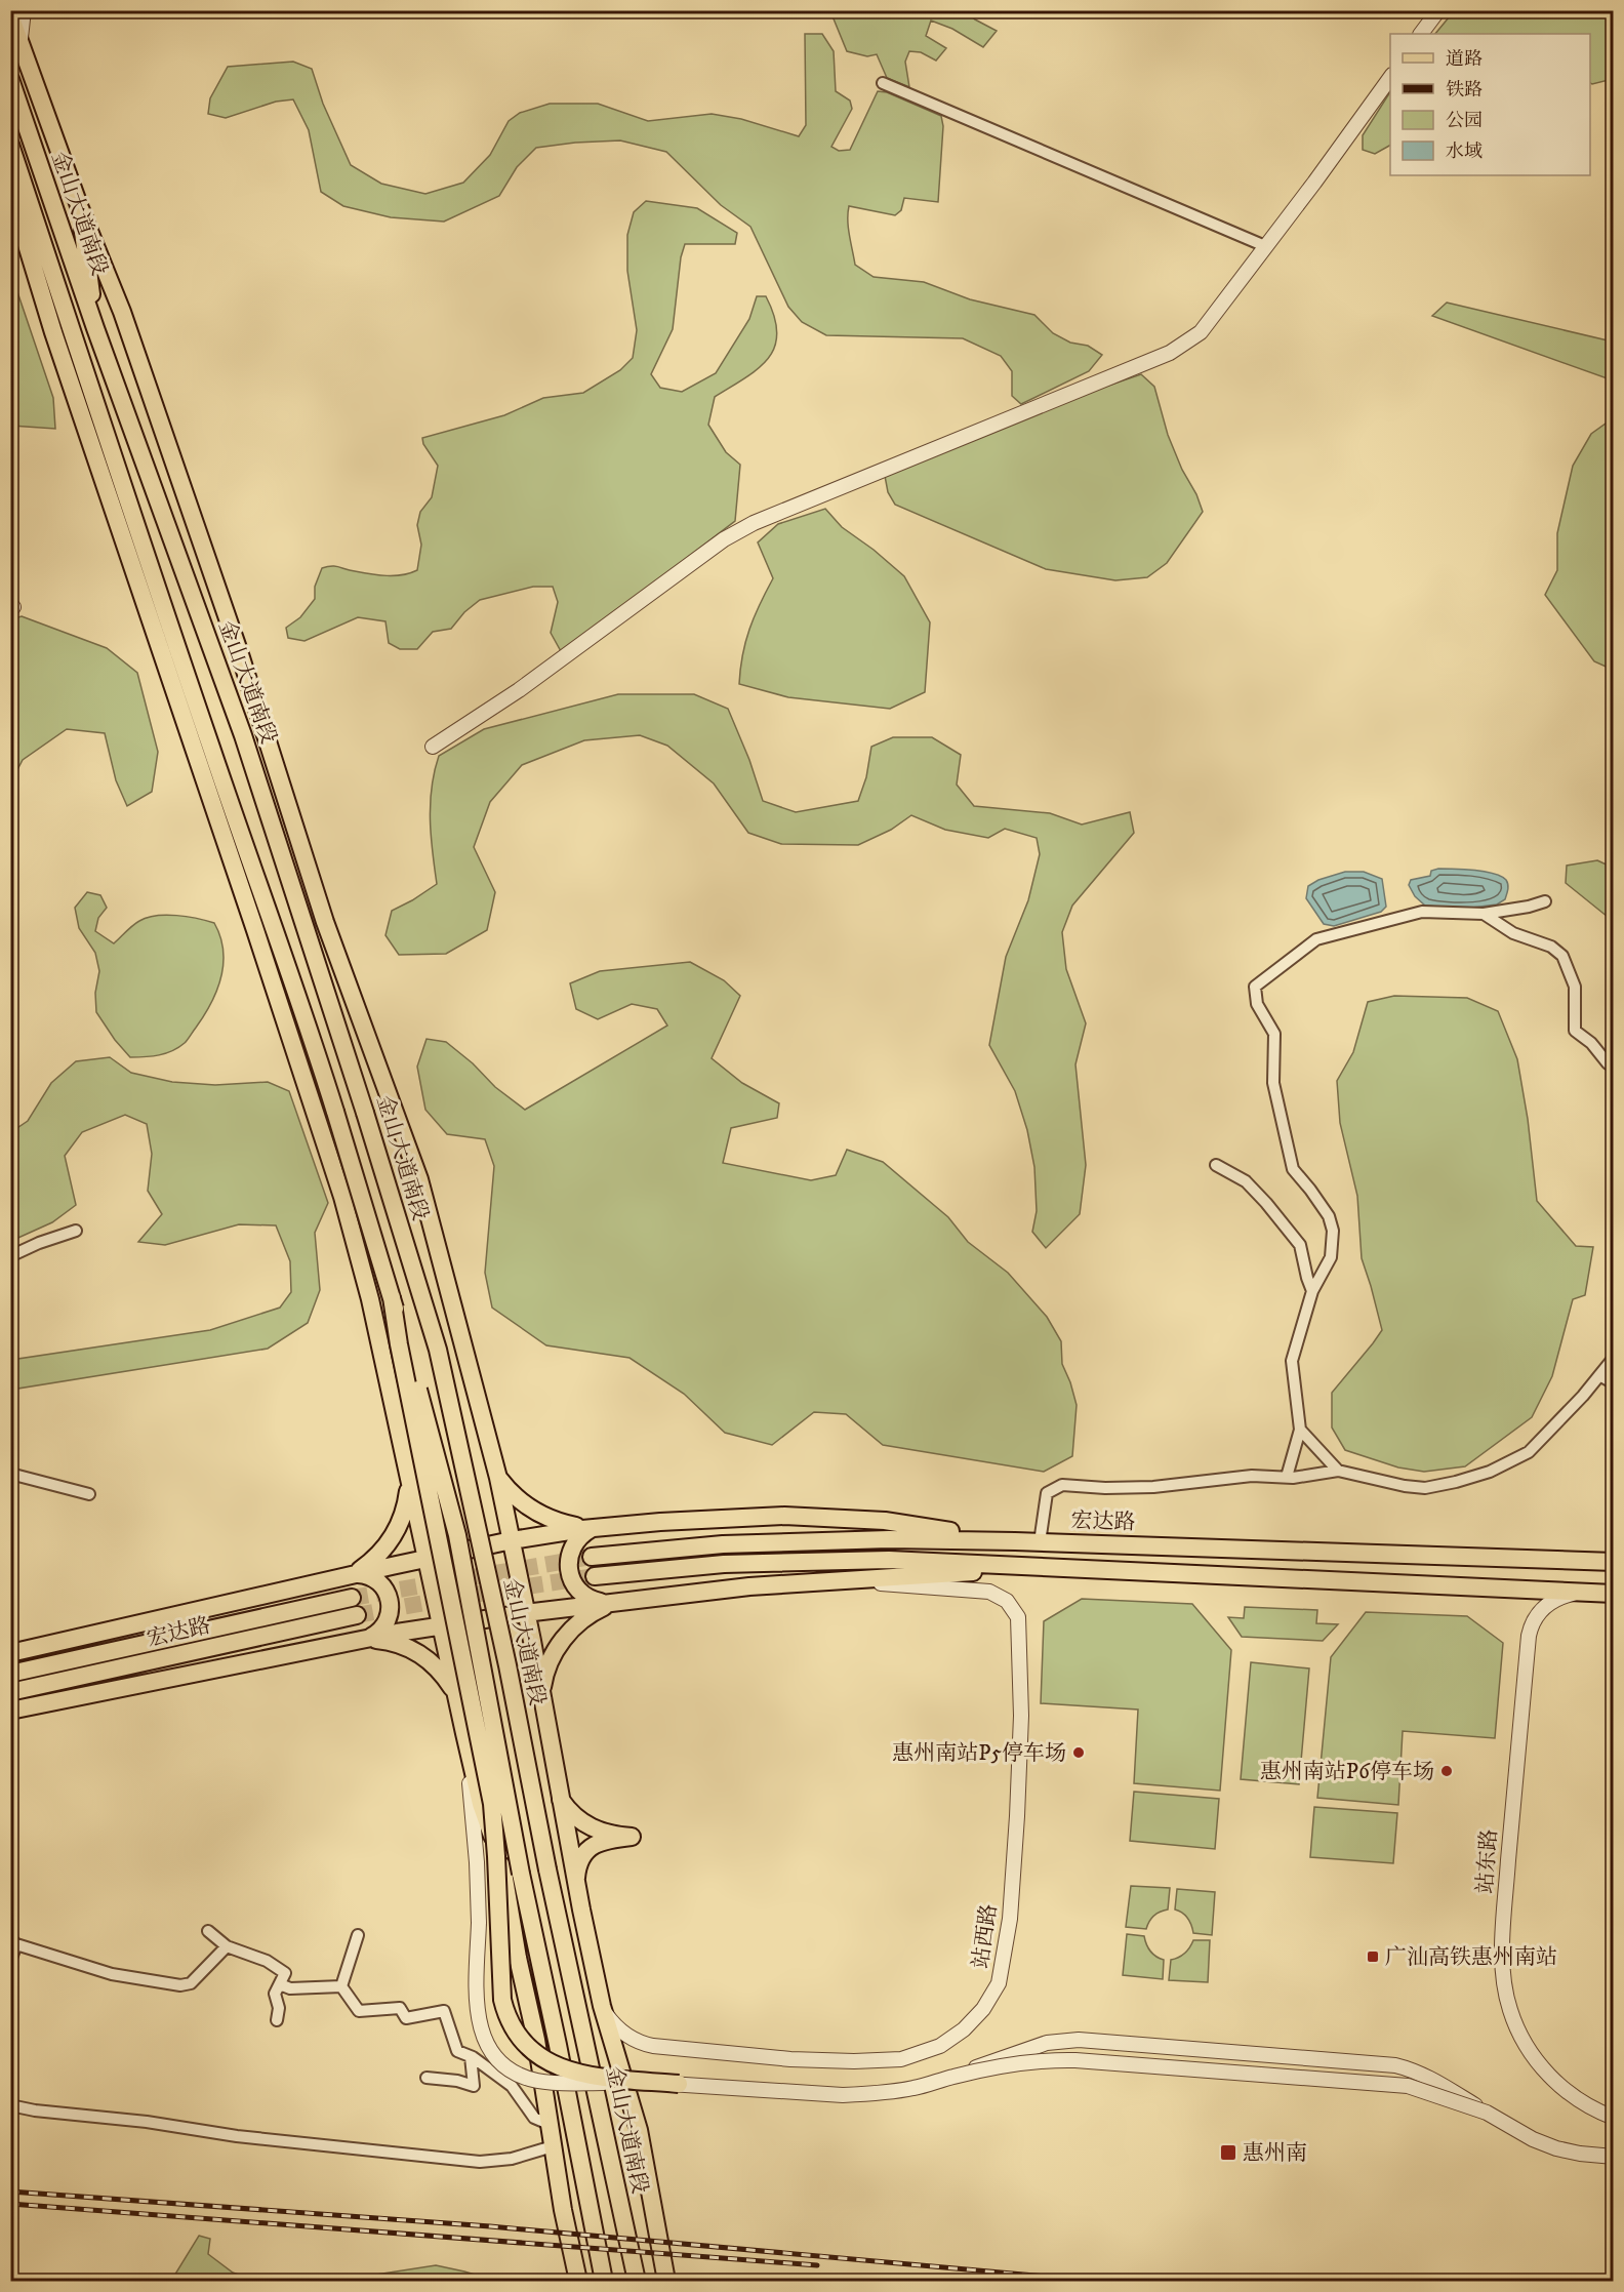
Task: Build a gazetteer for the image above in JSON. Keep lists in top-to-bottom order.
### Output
{
  "streets": {
    "main road": ["金山大道南段", "宏达路"],
    "street": ["站东路", "站西路"]
  },
  "places": {
    "other": ["惠州南站P5停车场", "惠州南站P6停车场"],
    "transit": ["广汕高铁惠州南站", "惠州南"]
  },
  "legend": [
    "道路",
    "铁路",
    "公园",
    "水域"
  ]
}
